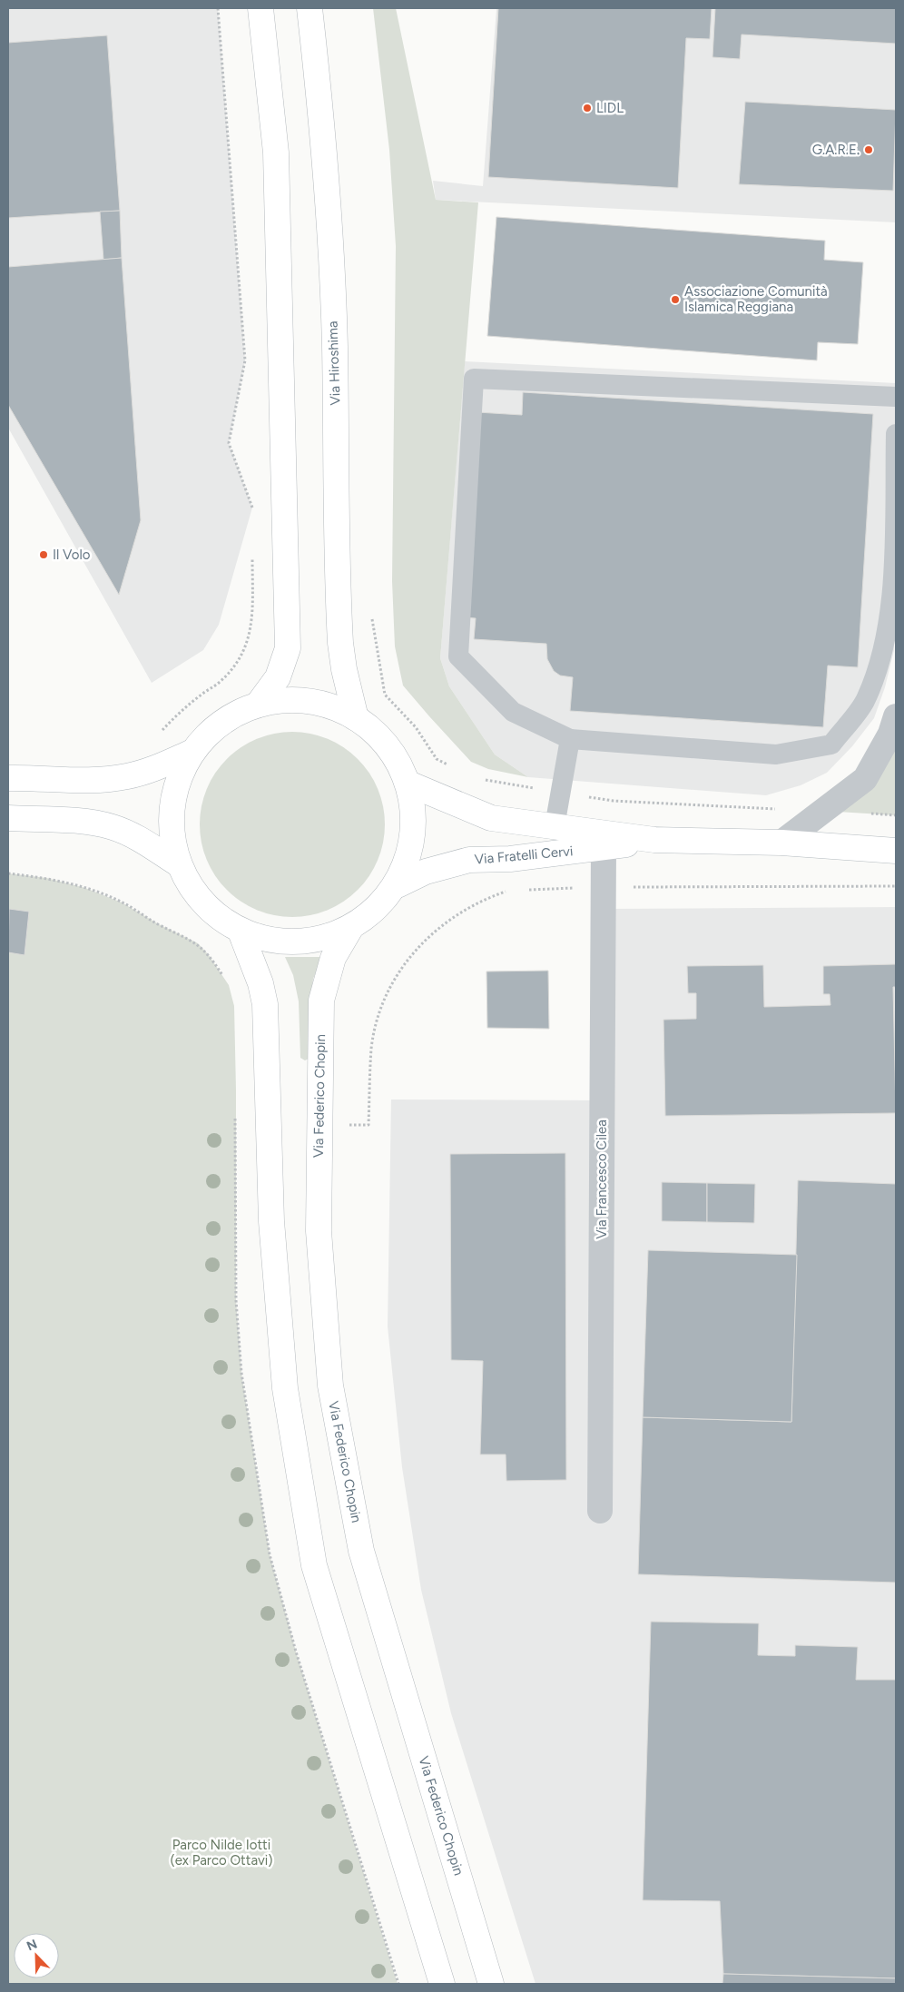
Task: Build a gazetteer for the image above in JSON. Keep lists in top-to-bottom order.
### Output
{
  "streets": {
    "main road": ["Via Hiroshima", "Via Fratelli Cervi", "Via Federico Chopin"],
    "street": ["Via Francesco Cilea"]
  },
  "crossings": [
    ["Via Hiroshima", "Via Fratelli Cervi"],
    ["Via Fratelli Cervi", "Via Federico Chopin"],
    ["Via Fratelli Cervi", "Via Francesco Cilea"]
  ],
  "parks": ["Parco Nilde Iotti (ex Parco Ottavi)"],
  "places": [
    "LIDL",
    "G.A.R.E.",
    "Associazione Comunità Islamica Reggiana",
    "Il Volo"
  ],
  "north": "top left"
}
